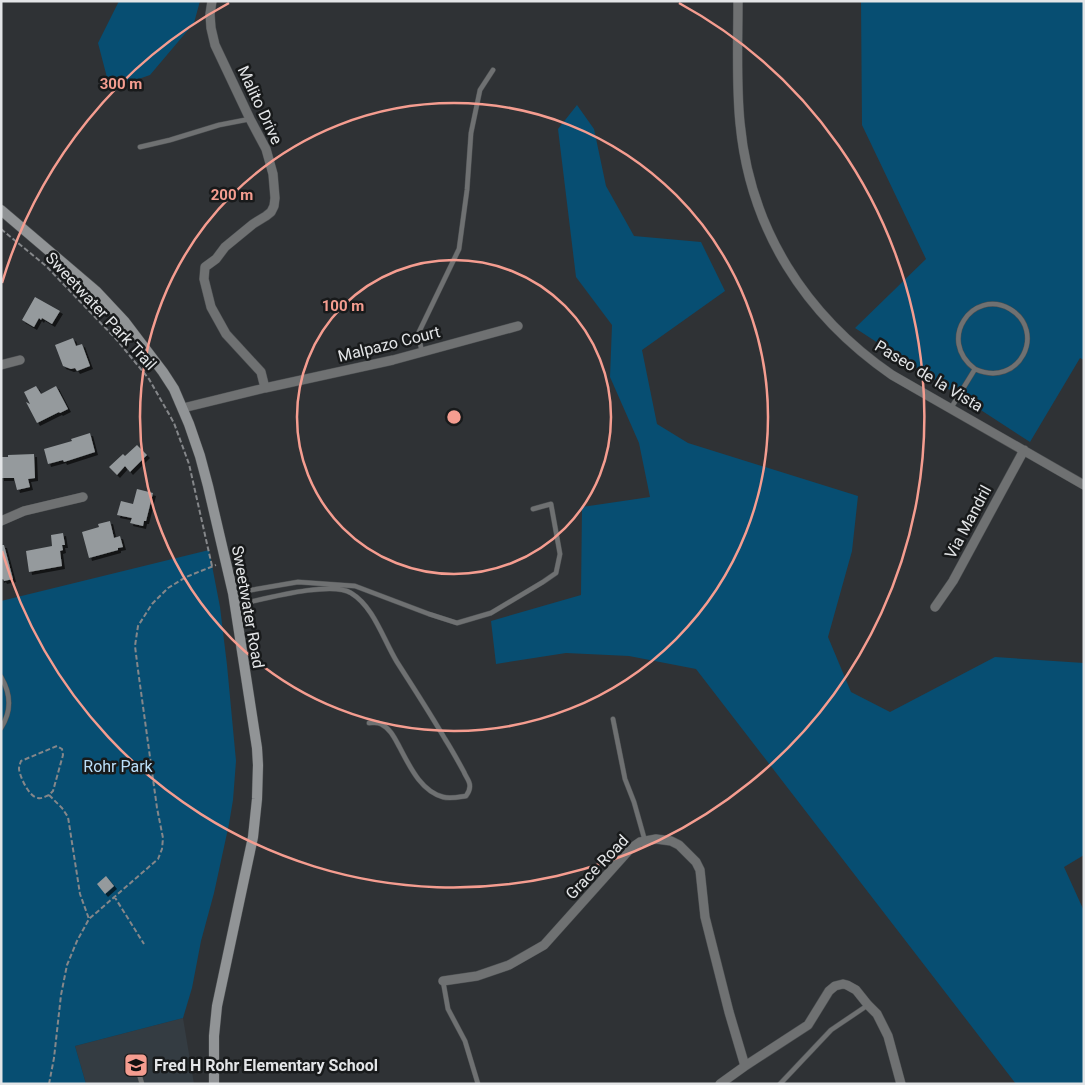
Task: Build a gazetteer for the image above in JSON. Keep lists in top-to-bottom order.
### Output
{
  "streets": {
    "main road": ["Sweetwater Road"],
    "street": [
      "Malito Drive",
      "Malpazo Court",
      "Paseo de la Vista",
      "Via Mandril",
      "Grace Road"
    ],
    "path": ["Sweetwater Park Trail"]
  },
  "crossings": [
    ["Malito Drive", "Malpazo Court"],
    ["Paseo de la Vista", "Via Mandril"]
  ],
  "parks": ["Rohr Park"],
  "places": {
    "school or university": ["Fred H Rohr Elementary School"]
  },
  "rings": ["300 m", "200 m", "100 m"]
}
